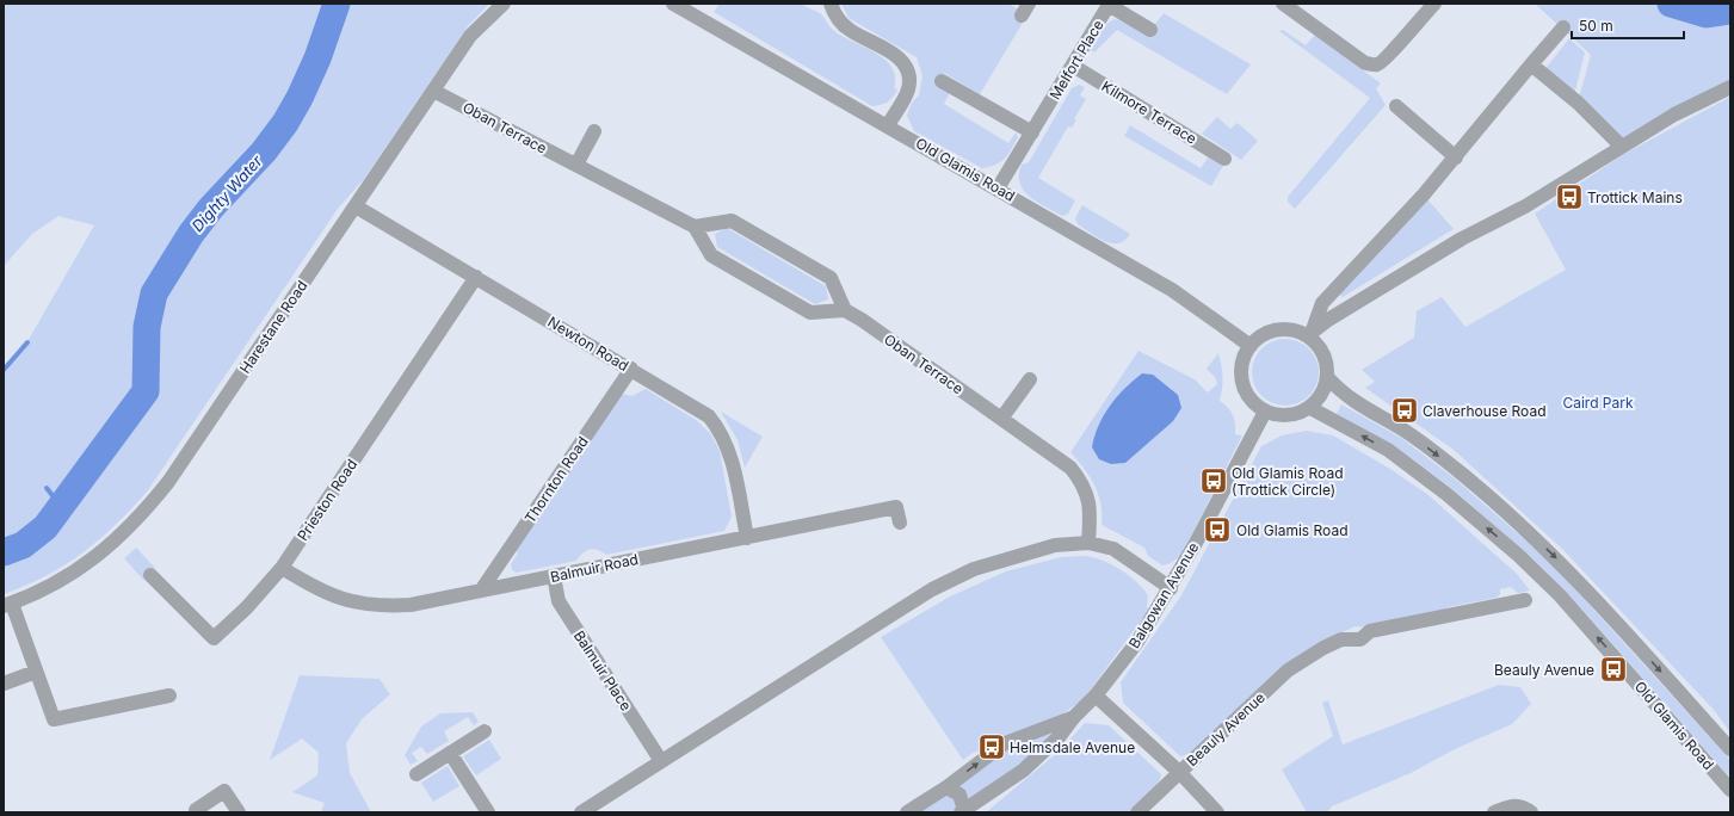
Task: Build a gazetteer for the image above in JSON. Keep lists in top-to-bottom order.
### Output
{
  "streets": {
    "street": [
      "Melfort Place",
      "Kilmore Terrace",
      "Oban Terrace",
      "Old Glamis Road",
      "Harestane Road",
      "Newton Road",
      "Thornton Road",
      "Prieston Road",
      "Balmuir Road",
      "Balgowan Avenue",
      "Balmuir Place",
      "Beauly Avenue"
    ]
  },
  "crossings": [
    ["Melfort Place", "Kilmore Terrace"],
    ["Melfort Place", "Old Glamis Road"],
    ["Oban Terrace", "Harestane Road"],
    ["Old Glamis Road", "Balgowan Avenue"],
    ["Harestane Road", "Newton Road"],
    ["Newton Road", "Thornton Road"],
    ["Newton Road", "Prieston Road"],
    ["Newton Road", "Balmuir Road"],
    ["Thornton Road", "Balmuir Road"],
    ["Prieston Road", "Balmuir Road"],
    ["Balmuir Road", "Balmuir Place"]
  ],
  "water": ["Dighty Water"],
  "parks": ["Caird Park"],
  "places": {
    "bus stop": [
      "Trottick Mains",
      "Claverhouse Road",
      "Old Glamis Road (Trottick Circle)",
      "Old Glamis Road",
      "Beauly Avenue",
      "Helmsdale Avenue"
    ]
  },
  "scale_bar": "50 m"
}
